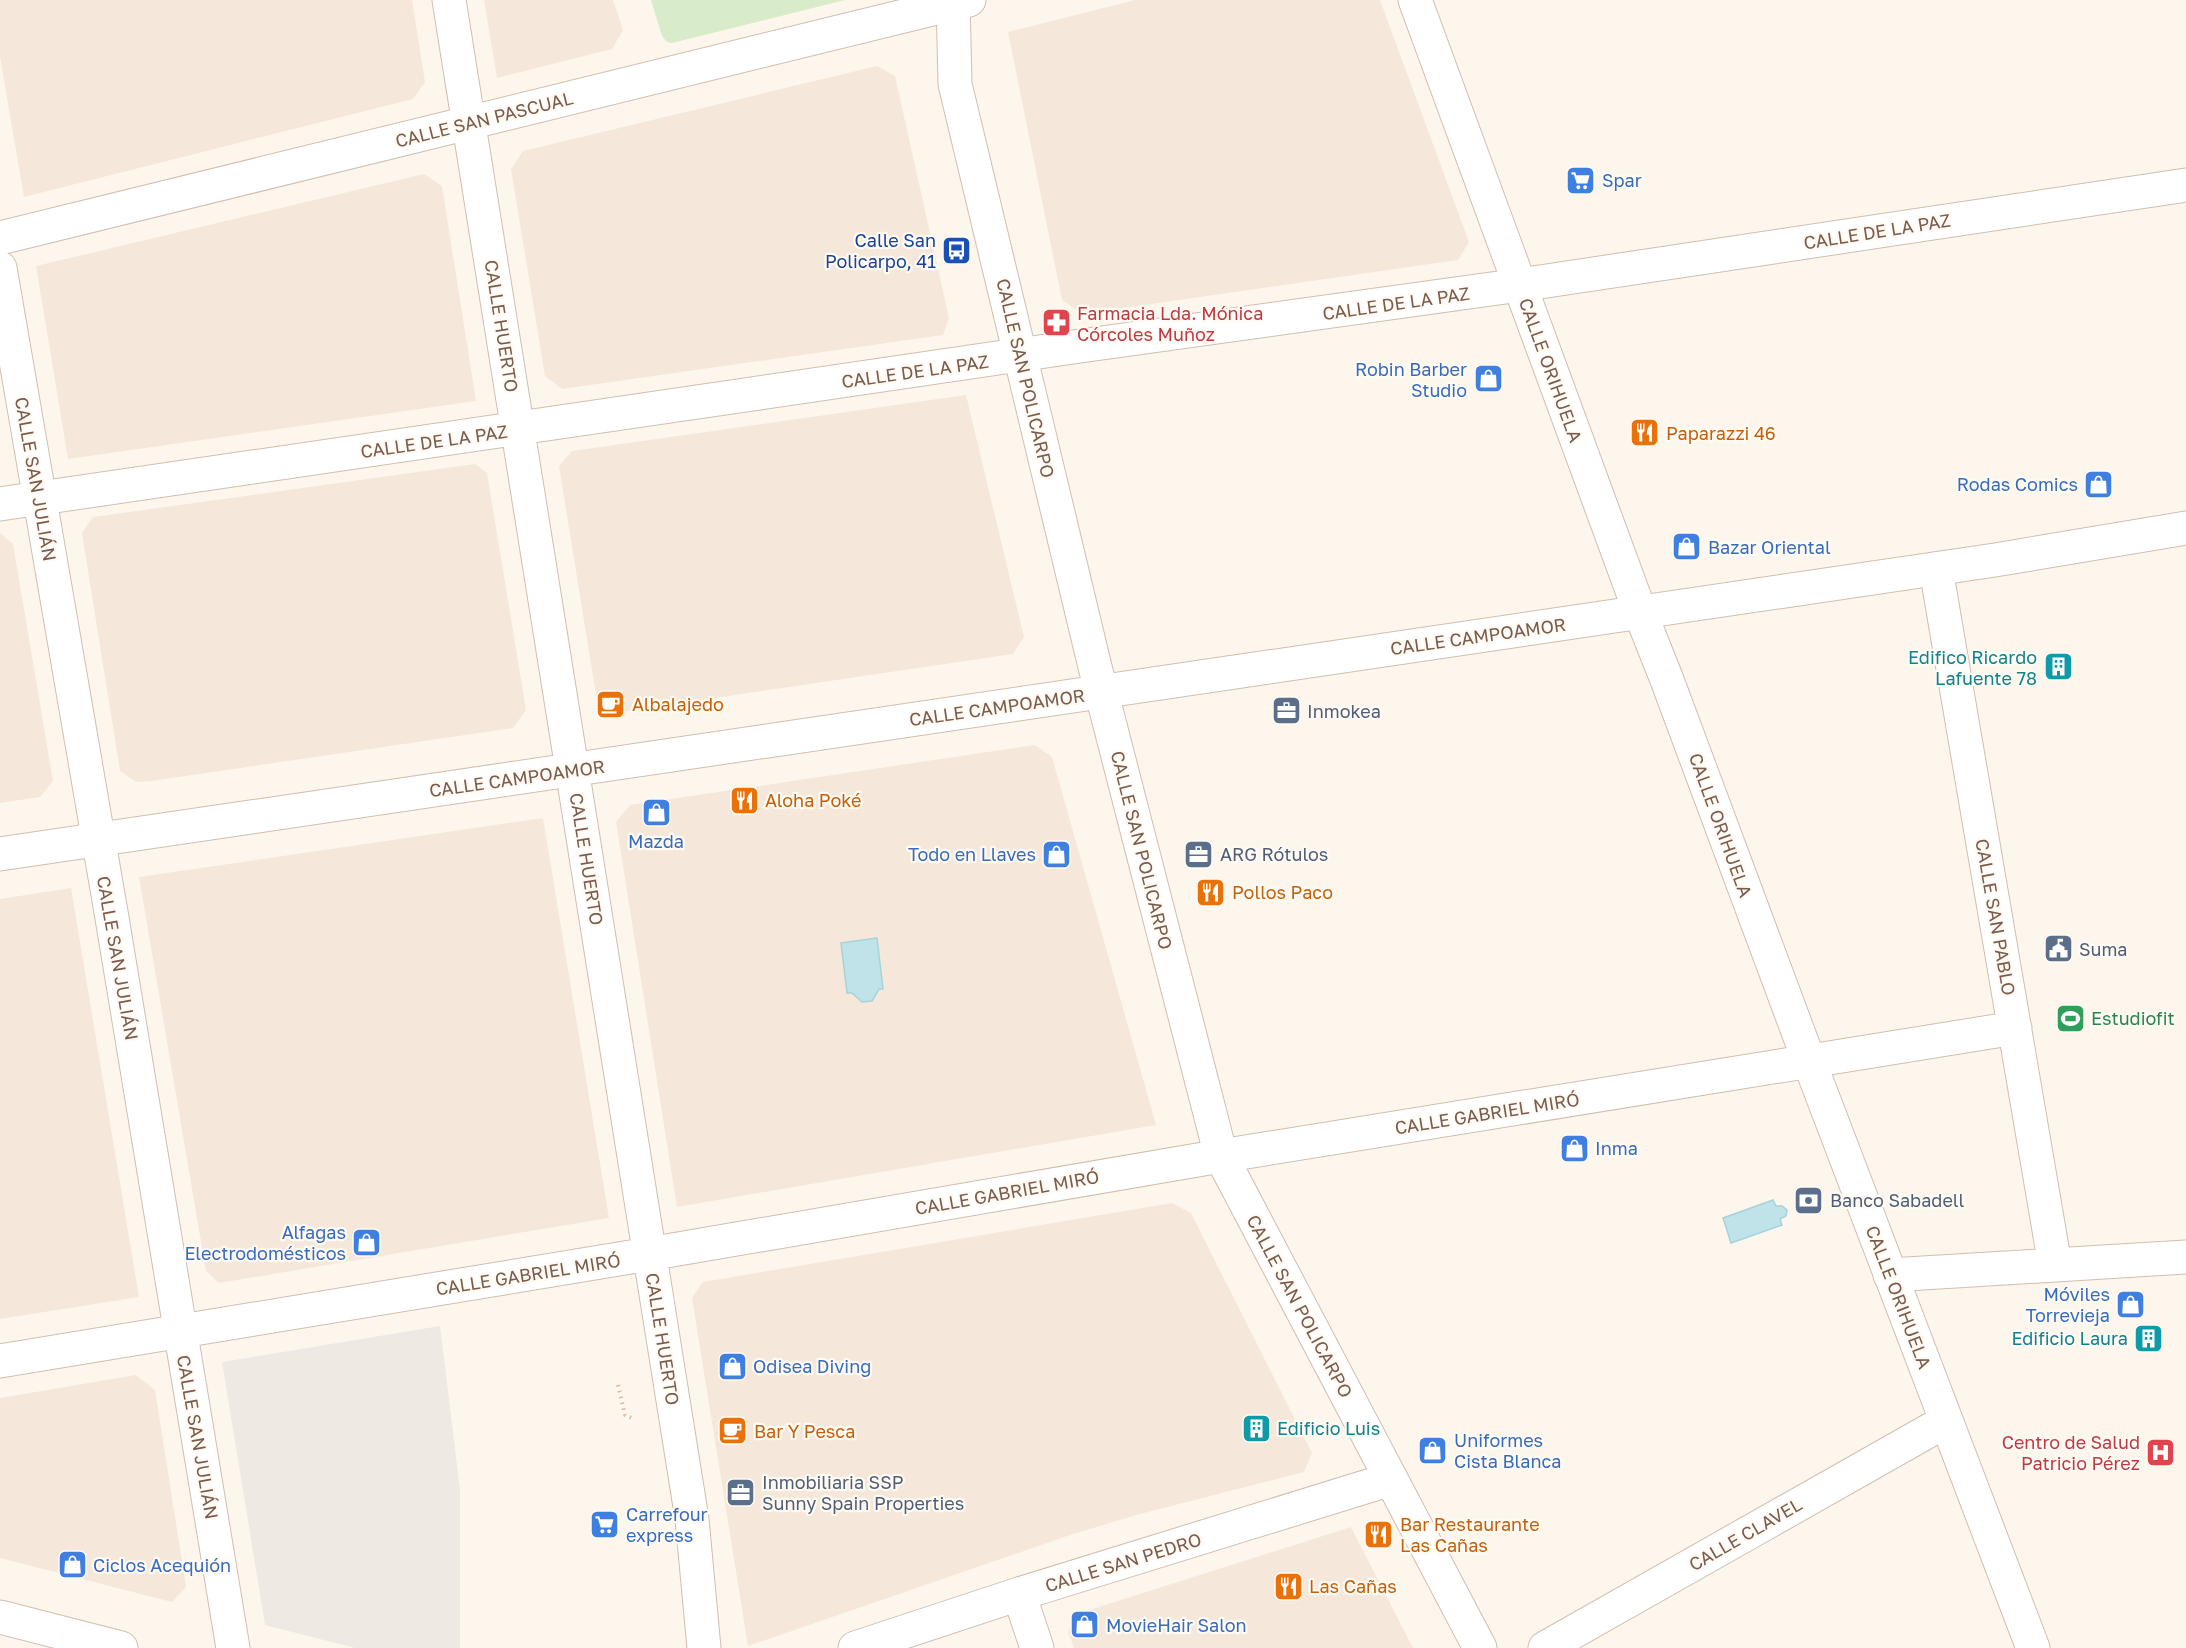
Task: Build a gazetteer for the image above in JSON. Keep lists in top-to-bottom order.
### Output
{
  "streets": {
    "street": [
      "CALLE SAN PASCUAL",
      "CALLE DE LA PAZ",
      "CALLE HUERTO",
      "CALLE ORIHUELA",
      "CALLE SAN POLICARPO",
      "CALLE SAN JULIÁN",
      "CALLE CAMPOAMOR",
      "CALLE SAN PABLO",
      "CALLE GABRIEL MIRÓ",
      "CALLE CLAVEL",
      "CALLE SAN PEDRO"
    ]
  },
  "crossings": [
    ["CALLE SAN PASCUAL", "CALLE HUERTO"],
    ["CALLE SAN PASCUAL", "CALLE SAN POLICARPO"],
    ["CALLE DE LA PAZ", "CALLE HUERTO"],
    ["CALLE DE LA PAZ", "CALLE ORIHUELA"],
    ["CALLE DE LA PAZ", "CALLE SAN POLICARPO"],
    ["CALLE DE LA PAZ", "CALLE SAN JULIÁN"],
    ["CALLE HUERTO", "CALLE CAMPOAMOR"],
    ["CALLE HUERTO", "CALLE GABRIEL MIRÓ"],
    ["CALLE ORIHUELA", "CALLE CAMPOAMOR"],
    ["CALLE ORIHUELA", "CALLE GABRIEL MIRÓ"],
    ["CALLE ORIHUELA", "CALLE CLAVEL"],
    ["CALLE SAN POLICARPO", "CALLE CAMPOAMOR"],
    ["CALLE SAN POLICARPO", "CALLE GABRIEL MIRÓ"],
    ["CALLE SAN POLICARPO", "CALLE SAN PEDRO"],
    ["CALLE SAN JULIÁN", "CALLE CAMPOAMOR"],
    ["CALLE SAN JULIÁN", "CALLE GABRIEL MIRÓ"],
    ["CALLE CAMPOAMOR", "CALLE SAN PABLO"],
    ["CALLE SAN PABLO", "CALLE GABRIEL MIRÓ"]
  ],
  "places": {
    "supermarket": ["Spar", "Carrefour express"],
    "bus stop": ["Calle San Policarpo, 41"],
    "pharmacy": ["Farmacia Lda. Mónica Córcoles Muñoz"],
    "shop": [
      "Robin Barber Studio",
      "Rodas Comics",
      "Bazar Oriental",
      "Mazda",
      "Todo en Llaves",
      "Inma",
      "Alfagas Electrodomésticos",
      "Móviles Torrevieja",
      "Odisea Diving",
      "Uniformes Cista Blanca",
      "Ciclos Acequión",
      "MovieHair Salon"
    ],
    "restaurant": [
      "Paparazzi 46",
      "Aloha Poké",
      "Pollos Paco",
      "Bar Restaurante Las Cañas",
      "Las Cañas"
    ],
    "building": ["Edifico Ricardo Lafuente 78", "Edificio Laura", "Edificio Luis"],
    "cafe": ["Albalajedo", "Bar Y Pesca"],
    "office": ["Inmokea", "ARG Rótulos", "Inmobiliaria SSP Sunny Spain Properties"],
    "public building": ["Suma"],
    "sports": ["Estudiofit"],
    "bank": ["Banco Sabadell"],
    "hospital": ["Centro de Salud Patricio Pérez"]
  }
}
